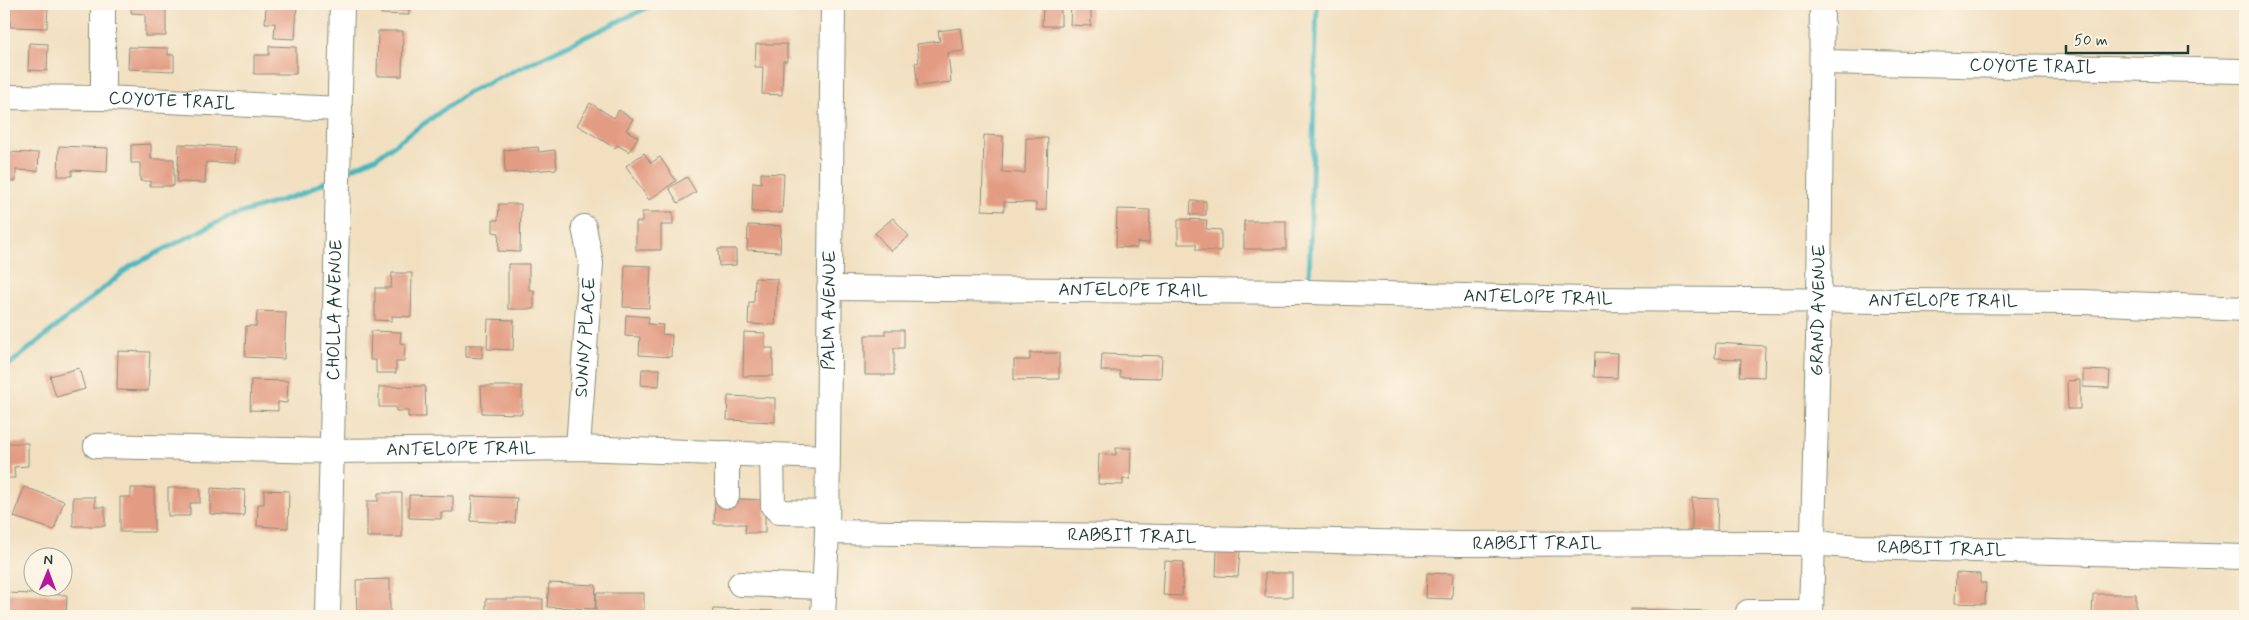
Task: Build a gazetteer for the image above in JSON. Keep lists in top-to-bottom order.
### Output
{
  "streets": {
    "street": [
      "COYOTE TRAIL",
      "ANTELOPE TRAIL",
      "CHOLLA AVENUE",
      "PALM AVENUE",
      "GRAND AVENUE",
      "SUNNY PLACE",
      "RABBIT TRAIL"
    ]
  },
  "crossings": [
    ["COYOTE TRAIL", "CHOLLA AVENUE"],
    ["COYOTE TRAIL", "GRAND AVENUE"],
    ["ANTELOPE TRAIL", "CHOLLA AVENUE"],
    ["ANTELOPE TRAIL", "PALM AVENUE"],
    ["ANTELOPE TRAIL", "GRAND AVENUE"],
    ["ANTELOPE TRAIL", "SUNNY PLACE"],
    ["ANTELOPE TRAIL", "RABBIT TRAIL"],
    ["PALM AVENUE", "RABBIT TRAIL"],
    ["GRAND AVENUE", "RABBIT TRAIL"]
  ],
  "scale_bar": "50 m",
  "north": "top"
}
